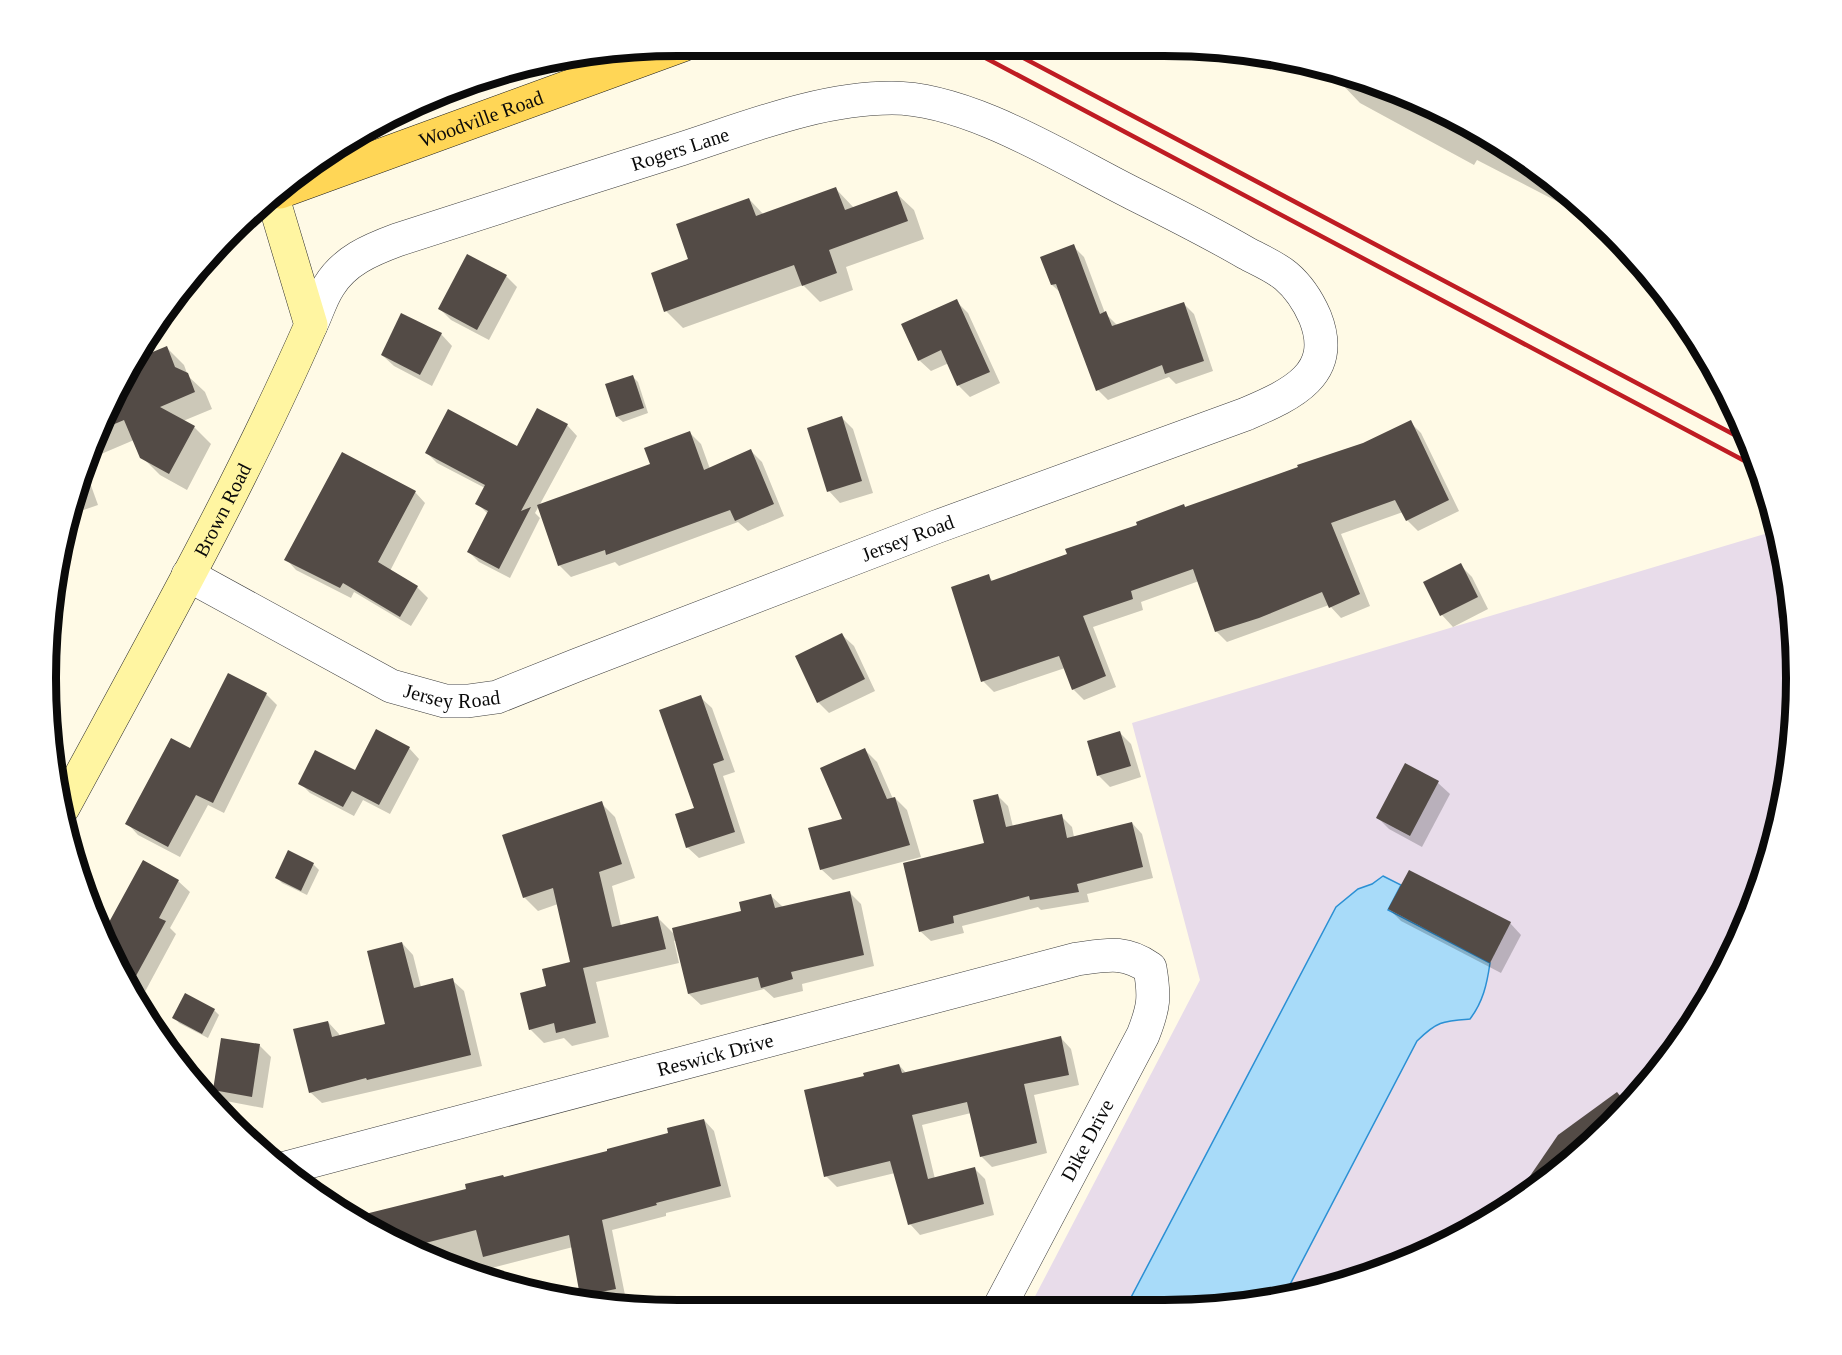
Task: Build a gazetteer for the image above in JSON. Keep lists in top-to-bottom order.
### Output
{
  "streets": {
    "main road": ["Woodville Road"],
    "street": [
      "Rogers Lane",
      "Brown Road",
      "Jersey Road",
      "Reswick Drive",
      "Dike Drive"
    ]
  },
  "crossings": [
    ["Rogers Lane", "Brown Road"],
    ["Rogers Lane", "Jersey Road"],
    ["Brown Road", "Jersey Road"],
    ["Reswick Drive", "Dike Drive"]
  ]
}
